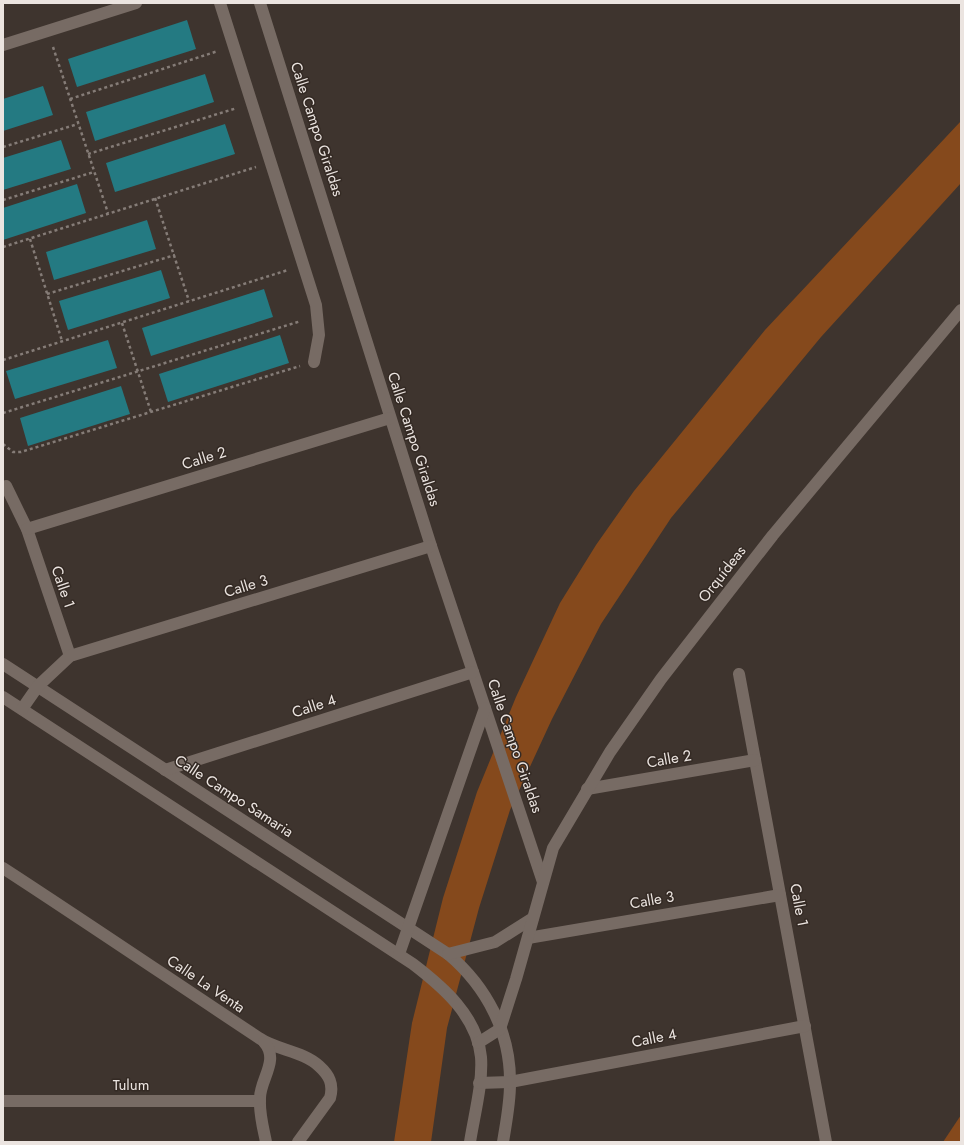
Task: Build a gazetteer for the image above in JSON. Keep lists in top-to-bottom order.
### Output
{
  "streets": {
    "street": [
      "Calle Campo Giraldas",
      "Calle 2",
      "Orquídeas",
      "Calle 3",
      "Calle 1",
      "Calle 4",
      "Calle Campo Samaria",
      "Calle La Venta",
      "Tulum"
    ]
  },
  "crossings": [
    ["Calle Campo Giraldas", "Calle 2"],
    ["Calle Campo Giraldas", "Orquídeas"],
    ["Calle Campo Giraldas", "Calle 3"],
    ["Calle Campo Giraldas", "Calle 4"],
    ["Calle 2", "Orquídeas"],
    ["Calle 2", "Calle 1"],
    ["Orquídeas", "Calle 3"],
    ["Orquídeas", "Calle Campo Samaria"],
    ["Calle 3", "Calle 1"],
    ["Calle 1", "Calle 4"],
    ["Calle 4", "Calle Campo Samaria"]
  ]
}
